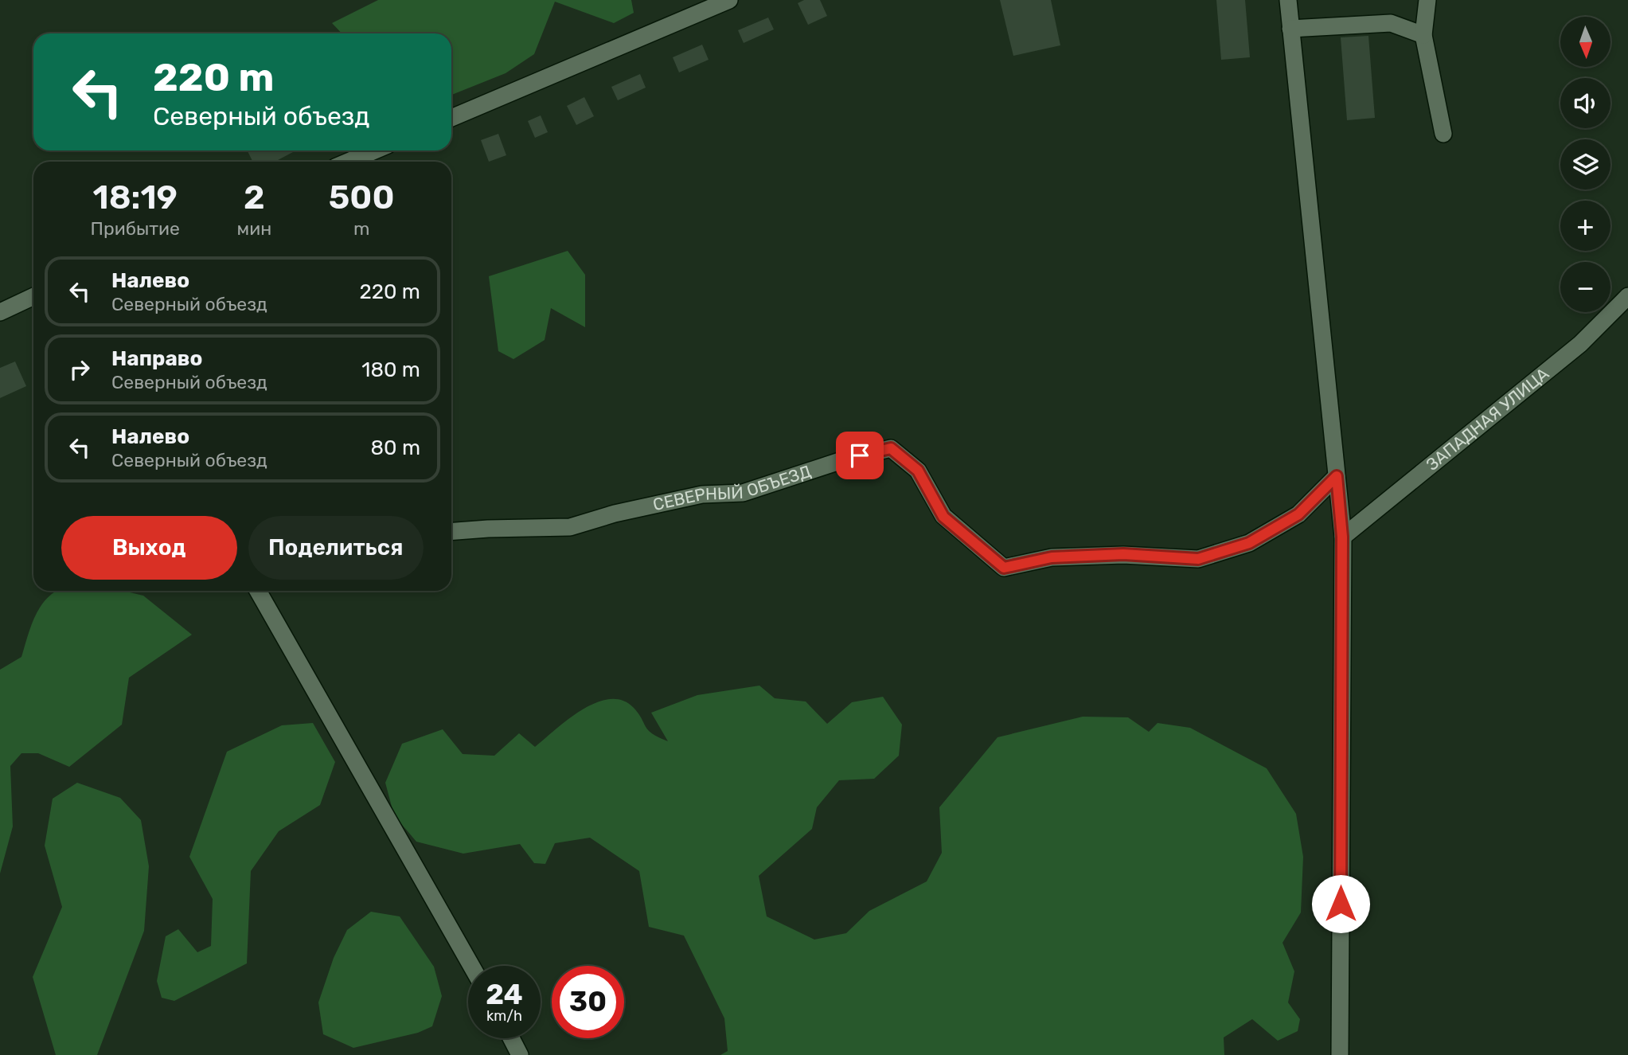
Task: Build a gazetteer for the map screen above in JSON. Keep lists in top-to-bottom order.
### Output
{
  "streets": {
    "street": ["ЗАПАДНАЯ УЛИЦА", "СЕВЕРНЫЙ ОБЪЕЗД"]
  },
  "north": "bottom",
  "page": {
    "map_buttons": ["+", "−"],
    "turn": ["220 m", "Северный объезд"],
    "eta": [
      "18:19",
      "Прибытие",
      "2",
      "мин",
      "500",
      "m"
    ],
    "list": [
      {
        "name": "Налево",
        "note": "Северный объезд",
        "value": "220 m"
      },
      {
        "name": "Направо",
        "note": "Северный объезд",
        "value": "180 m"
      },
      {
        "name": "Налево",
        "note": "Северный объезд",
        "value": "80 m"
      }
    ],
    "buttons": ["Выход", "Поделиться"],
    "speed": "24 km/h",
    "limit": "30"
  }
}
